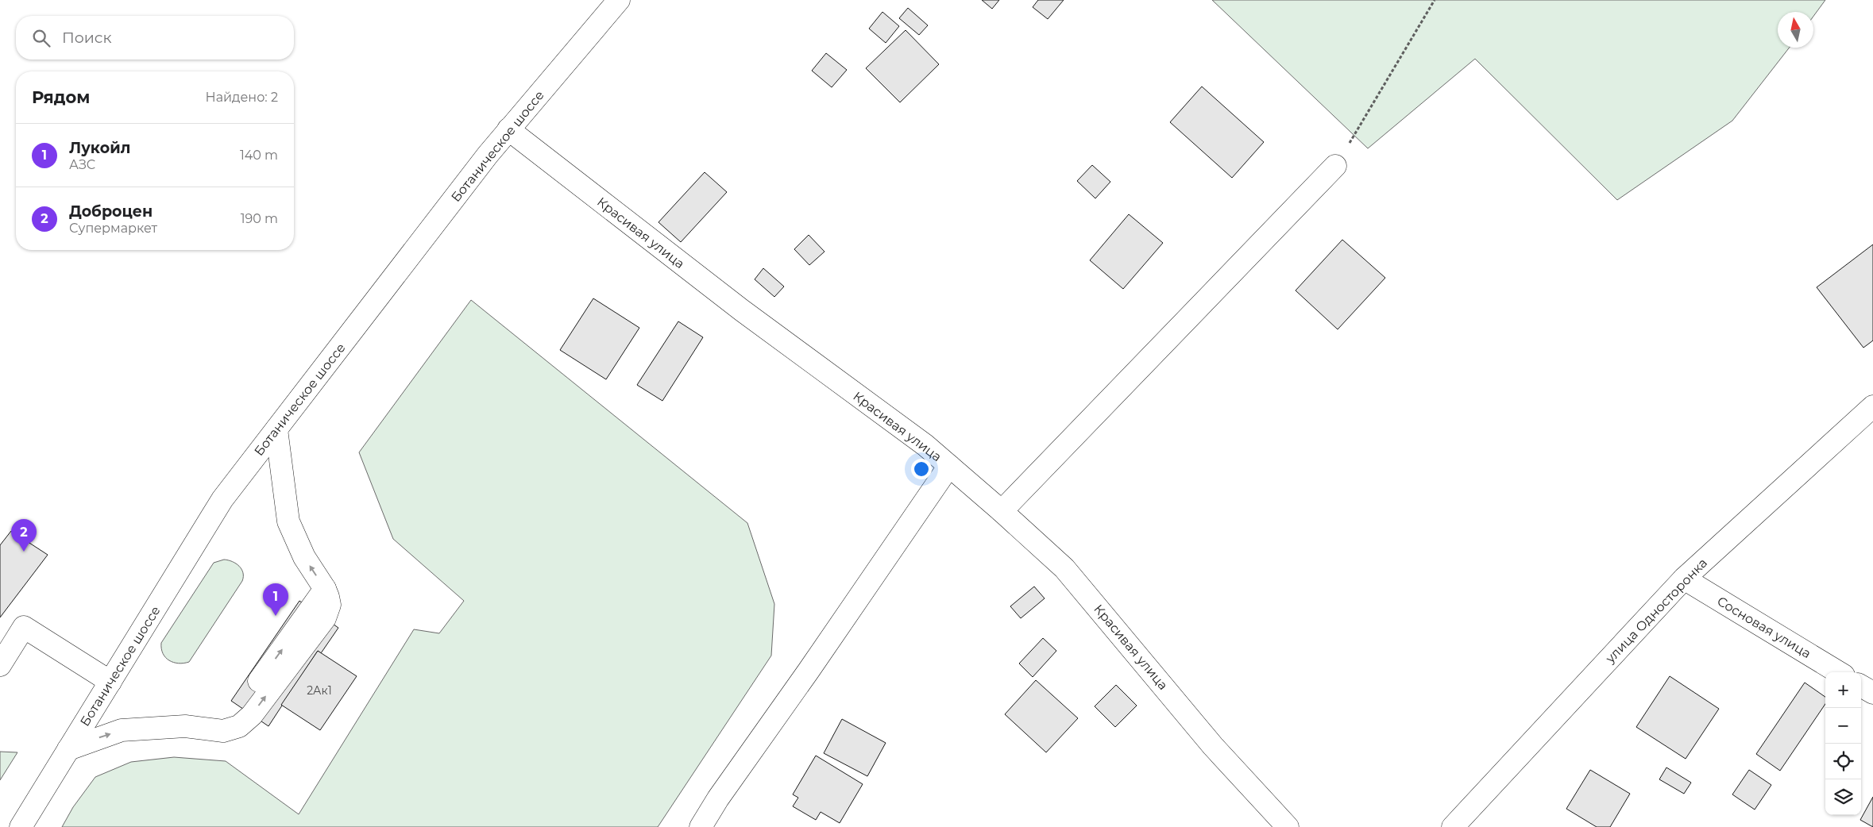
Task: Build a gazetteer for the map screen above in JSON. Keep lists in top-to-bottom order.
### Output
{
  "streets": {
    "street": [
      "Ботаническое шоссе",
      "Красивая улица",
      "улица Односторонка",
      "Сосновая улица"
    ]
  },
  "crossings": [
    ["Ботаническое шоссе", "Красивая улица"],
    ["улица Односторонка", "Сосновая улица"]
  ],
  "house_numbers": ["2Ак1"],
  "north": "top",
  "page": {
    "search": "Поиск",
    "heading": ["Рядом", "Найдено: 2"],
    "list": [
      {
        "mark": "1",
        "name": "Лукойл",
        "note": "АЗС",
        "value": "140 m"
      },
      {
        "mark": "2",
        "name": "Доброцен",
        "note": "Супермаркет",
        "value": "190 m"
      }
    ],
    "pins": ["2", "1"],
    "map_buttons": ["+", "−"]
  }
}
